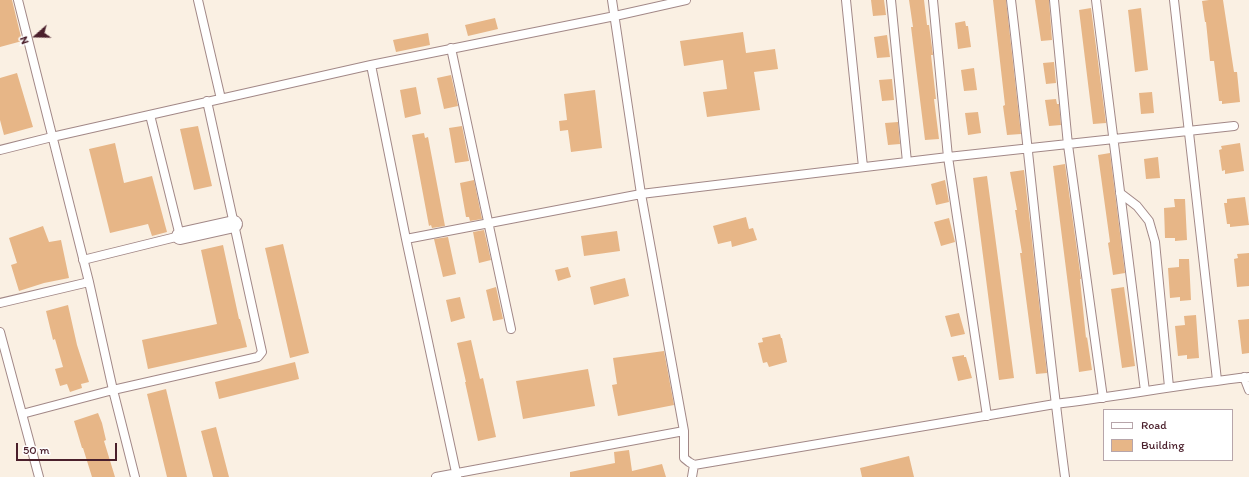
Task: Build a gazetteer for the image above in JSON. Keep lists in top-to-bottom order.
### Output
{
  "legend": ["Road", "Building"],
  "scale_bar": "50 m",
  "north": "left"
}
